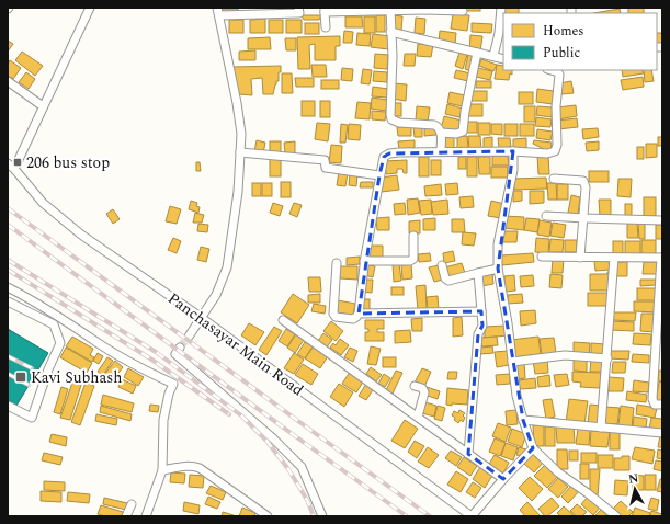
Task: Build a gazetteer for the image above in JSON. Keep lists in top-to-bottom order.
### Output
{
  "streets": {
    "street": ["Panchasayar Main Road"]
  },
  "places": {
    "transit": ["206 bus stop", "Kavi Subhash"]
  },
  "legend": ["Homes", "Public"],
  "north": "top"
}
